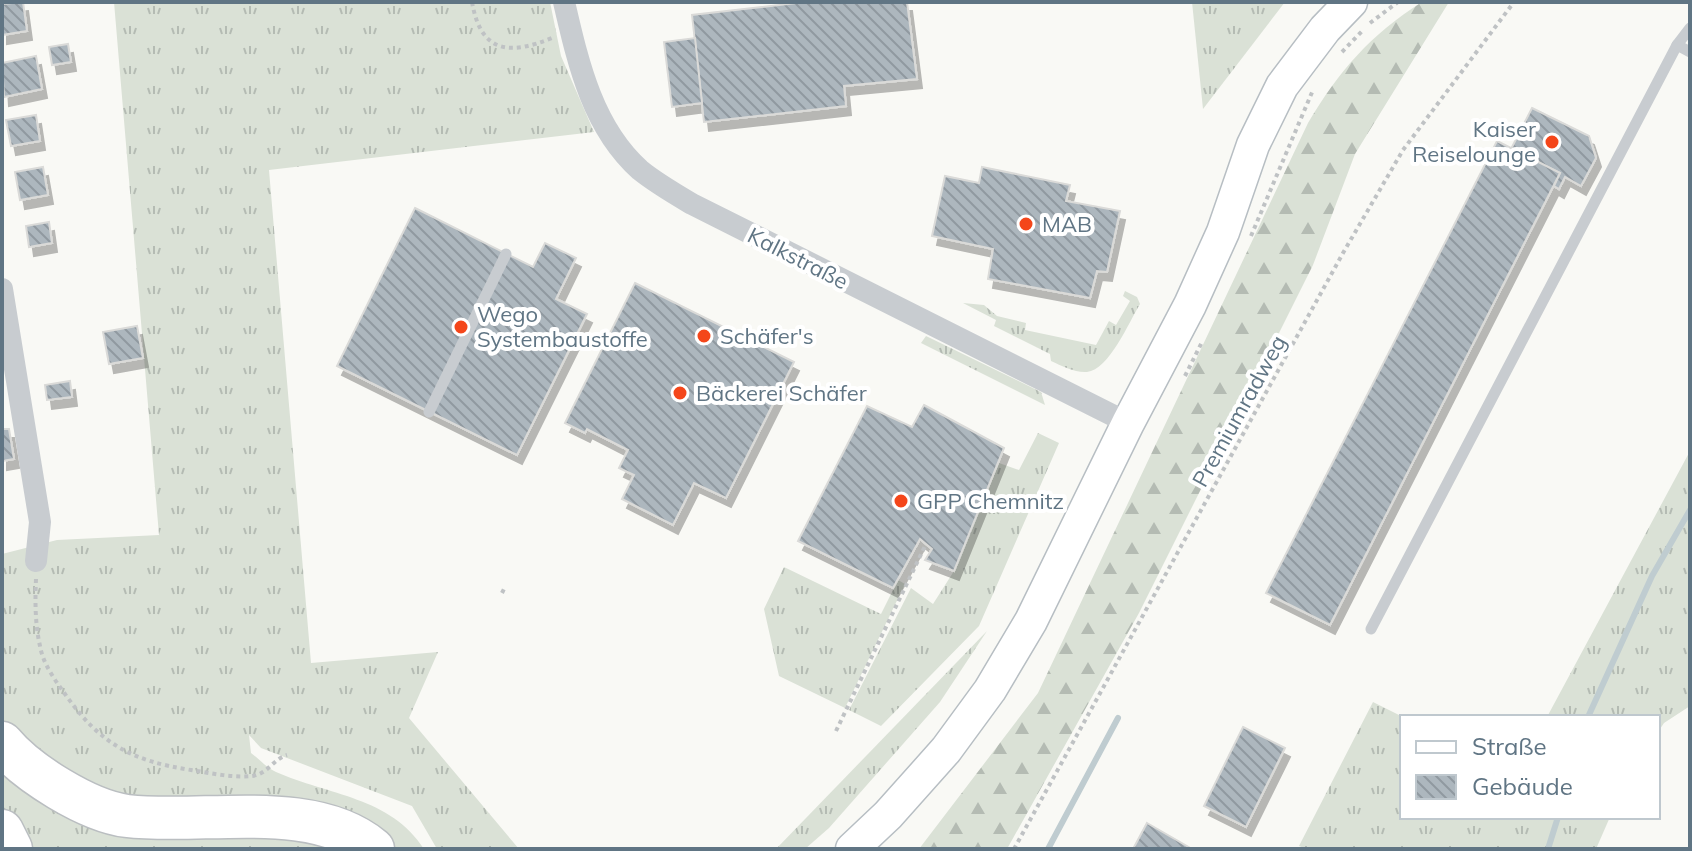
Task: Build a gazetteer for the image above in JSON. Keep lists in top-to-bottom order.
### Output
{
  "streets": {
    "street": ["Kalkstraße"],
    "path": ["Premiumradweg"]
  },
  "places": [
    "Kaiser Reiselounge",
    "MAB",
    "Wego Systembaustoffe",
    "Schäfer's",
    "Bäckerei Schäfer",
    "GPP Chemnitz"
  ],
  "legend": ["Straße", "Gebäude"]
}
